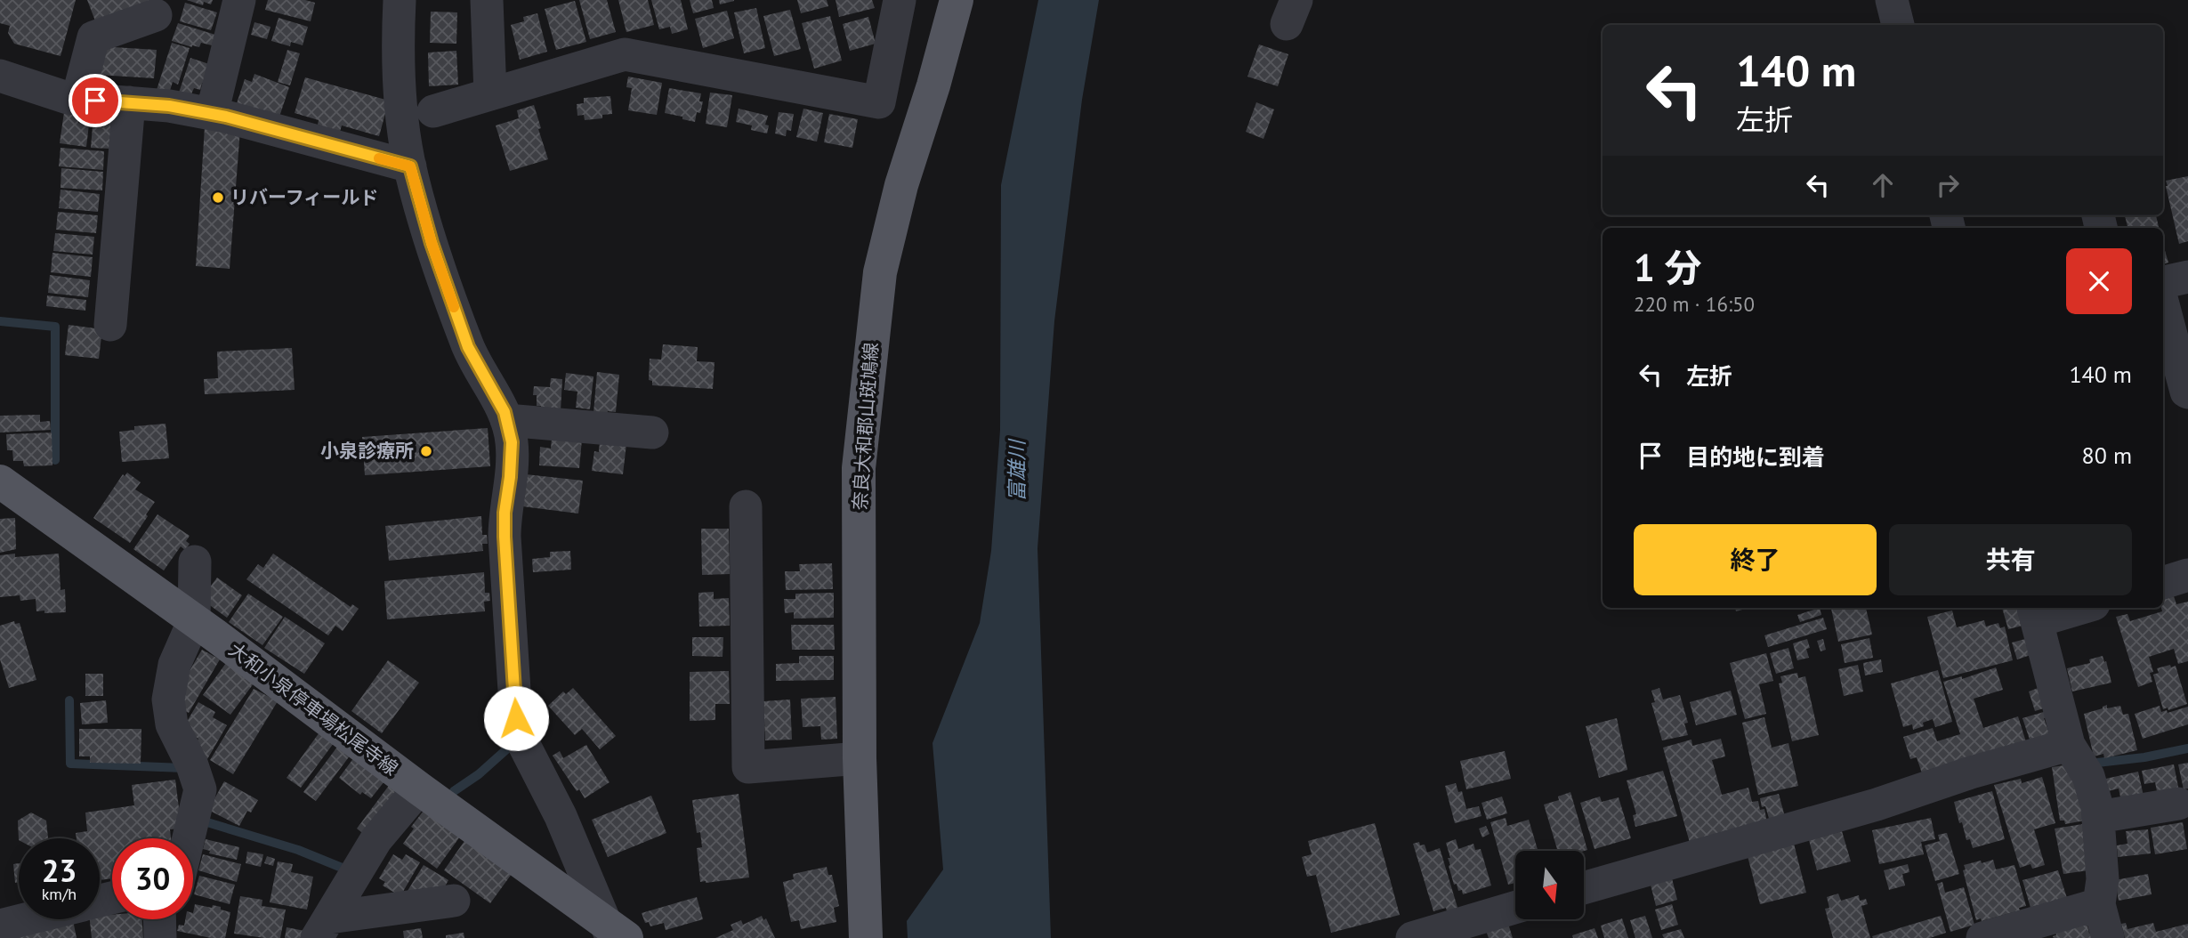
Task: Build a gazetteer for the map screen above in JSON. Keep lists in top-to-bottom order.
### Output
{
  "streets": {
    "main road": ["奈良大和郡山斑鳩線", "大和小泉停車場松尾寺線"]
  },
  "water": ["富雄川"],
  "places": ["リバーフィールド", "小泉診療所"],
  "north": "bottom",
  "page": {
    "turn": ["140 m", "左折"],
    "heading": ["1 分", "220 m · 16:50"],
    "list": [
      {
        "name": "左折",
        "value": "140 m"
      },
      {
        "name": "目的地に到着",
        "value": "80 m"
      }
    ],
    "buttons": ["終了", "共有"],
    "speed": "23 km/h",
    "limit": "30"
  }
}
